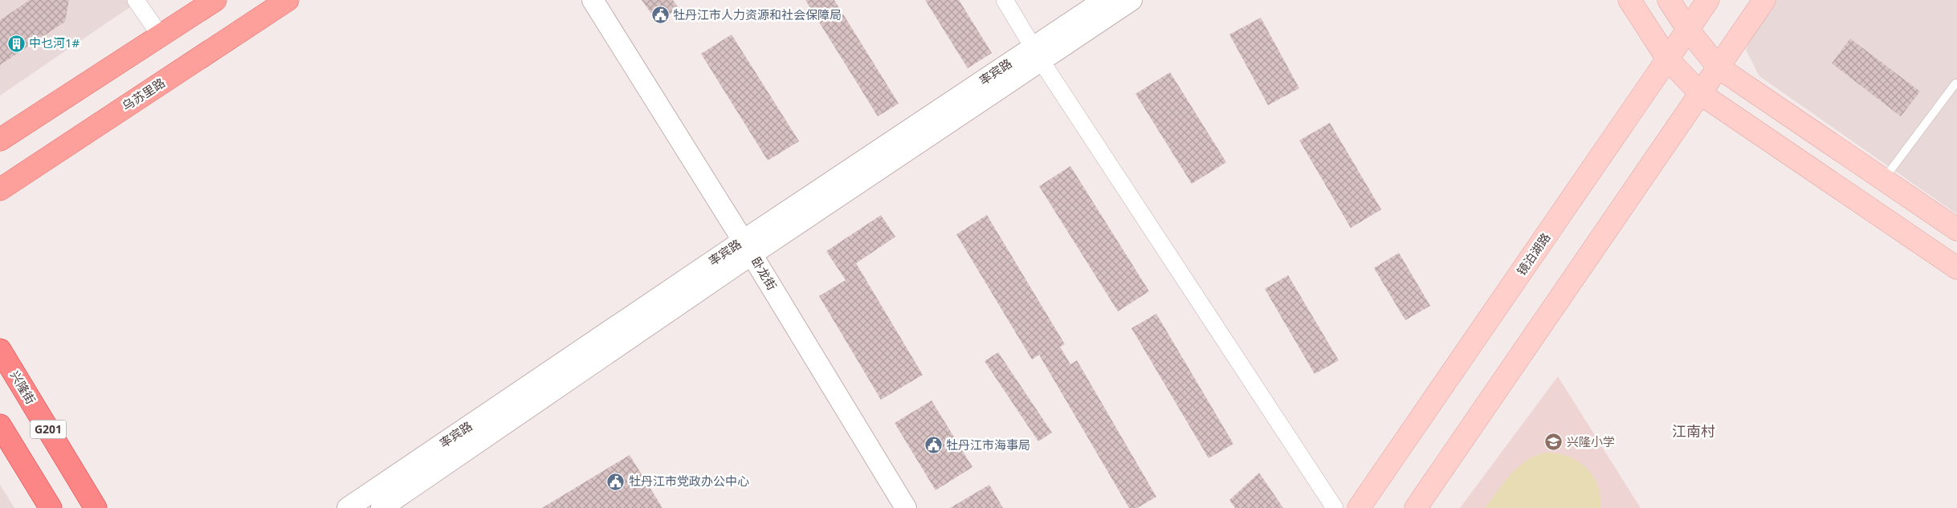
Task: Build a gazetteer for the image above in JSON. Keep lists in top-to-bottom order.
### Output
{
  "streets": {
    "highway": ["兴隆街", "G201"],
    "main road": ["乌苏里路", "镜泊湖路"],
    "street": ["率宾路", "卧龙街"]
  },
  "crossings": [
    ["率宾路", "卧龙街"]
  ],
  "districts": ["江南村"],
  "places": {
    "public building": ["牡丹江市人力资源和社会保障局", "牡丹江市海事局", "牡丹江市党政办公中心"],
    "building": ["中乜河1#"],
    "school or university": ["兴隆小学"]
  }
}
